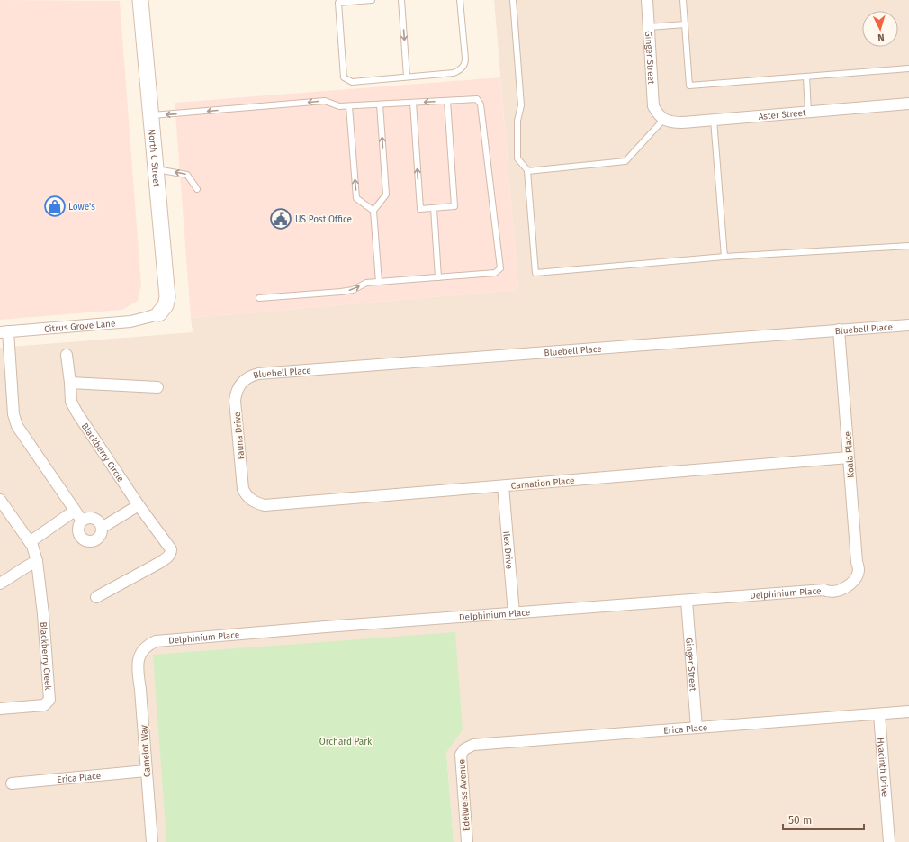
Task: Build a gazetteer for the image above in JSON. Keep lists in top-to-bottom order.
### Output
{
  "streets": {
    "street": [
      "Ginger Street",
      "Aster Street",
      "North C Street",
      "Citrus Grove Lane",
      "Bluebell Place",
      "Fauna Drive",
      "Blackberry Circle",
      "Koala Place",
      "Carnation Place",
      "Ilex Drive",
      "Delphinium Place",
      "Blackberry Creek",
      "Erica Place",
      "Camelot Way",
      "Hyacinth Drive",
      "Edelweiss Avenue"
    ]
  },
  "crossings": [
    ["Ginger Street", "Aster Street"],
    ["Ginger Street", "Delphinium Place"],
    ["Ginger Street", "Erica Place"],
    ["North C Street", "Citrus Grove Lane"],
    ["Bluebell Place", "Fauna Drive"],
    ["Bluebell Place", "Koala Place"],
    ["Fauna Drive", "Carnation Place"],
    ["Koala Place", "Carnation Place"],
    ["Koala Place", "Delphinium Place"],
    ["Carnation Place", "Ilex Drive"],
    ["Ilex Drive", "Delphinium Place"],
    ["Delphinium Place", "Camelot Way"],
    ["Erica Place", "Camelot Way"],
    ["Erica Place", "Hyacinth Drive"],
    ["Erica Place", "Edelweiss Avenue"]
  ],
  "parks": ["Orchard Park"],
  "places": {
    "shop": ["Lowe's"],
    "public building": ["US Post Office"]
  },
  "scale_bar": "50 m",
  "north": "bottom"
}
